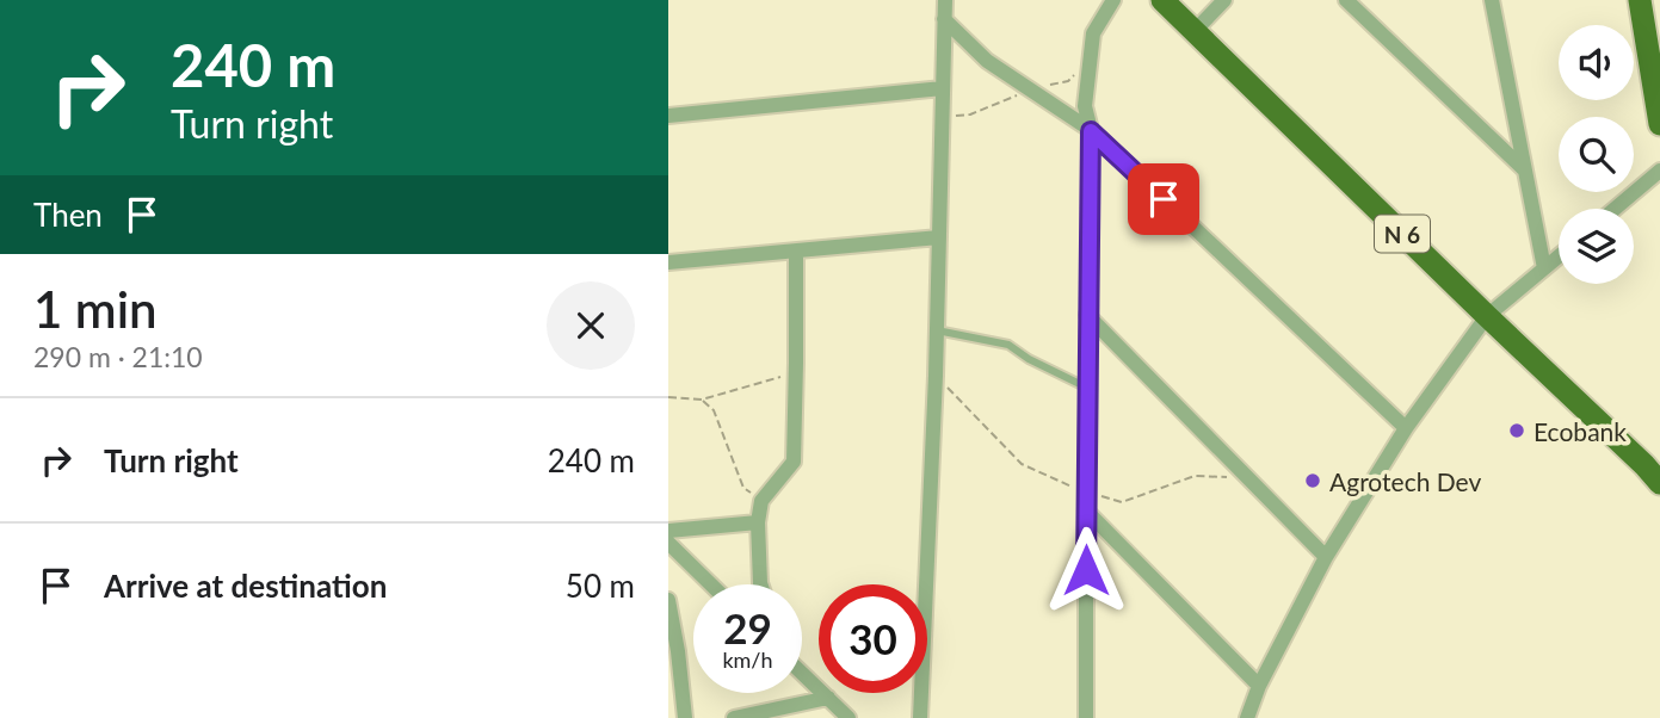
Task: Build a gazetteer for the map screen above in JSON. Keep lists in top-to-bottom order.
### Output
{
  "streets": {
    "main road": ["N 6"]
  },
  "places": ["Ecobank", "Agrotech Dev"],
  "page": {
    "turn": ["240 m", "Turn right"],
    "then": "Then",
    "heading": ["1 min", "290 m · 21:10"],
    "list": [
      {
        "name": "Turn right",
        "value": "240 m"
      },
      {
        "name": "Arrive at destination",
        "value": "50 m"
      }
    ],
    "speed": "29 km/h",
    "limit": "30"
  }
}
